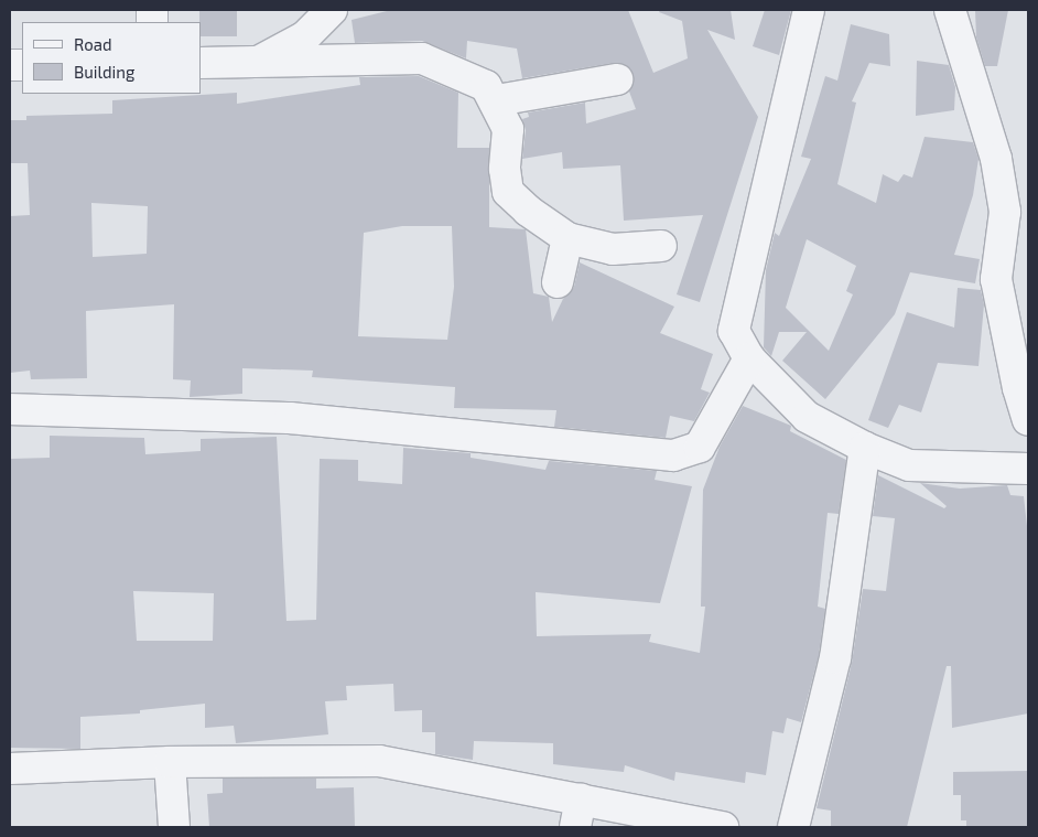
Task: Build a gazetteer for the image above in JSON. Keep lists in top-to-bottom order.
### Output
{
  "legend": ["Road", "Building"]
}
